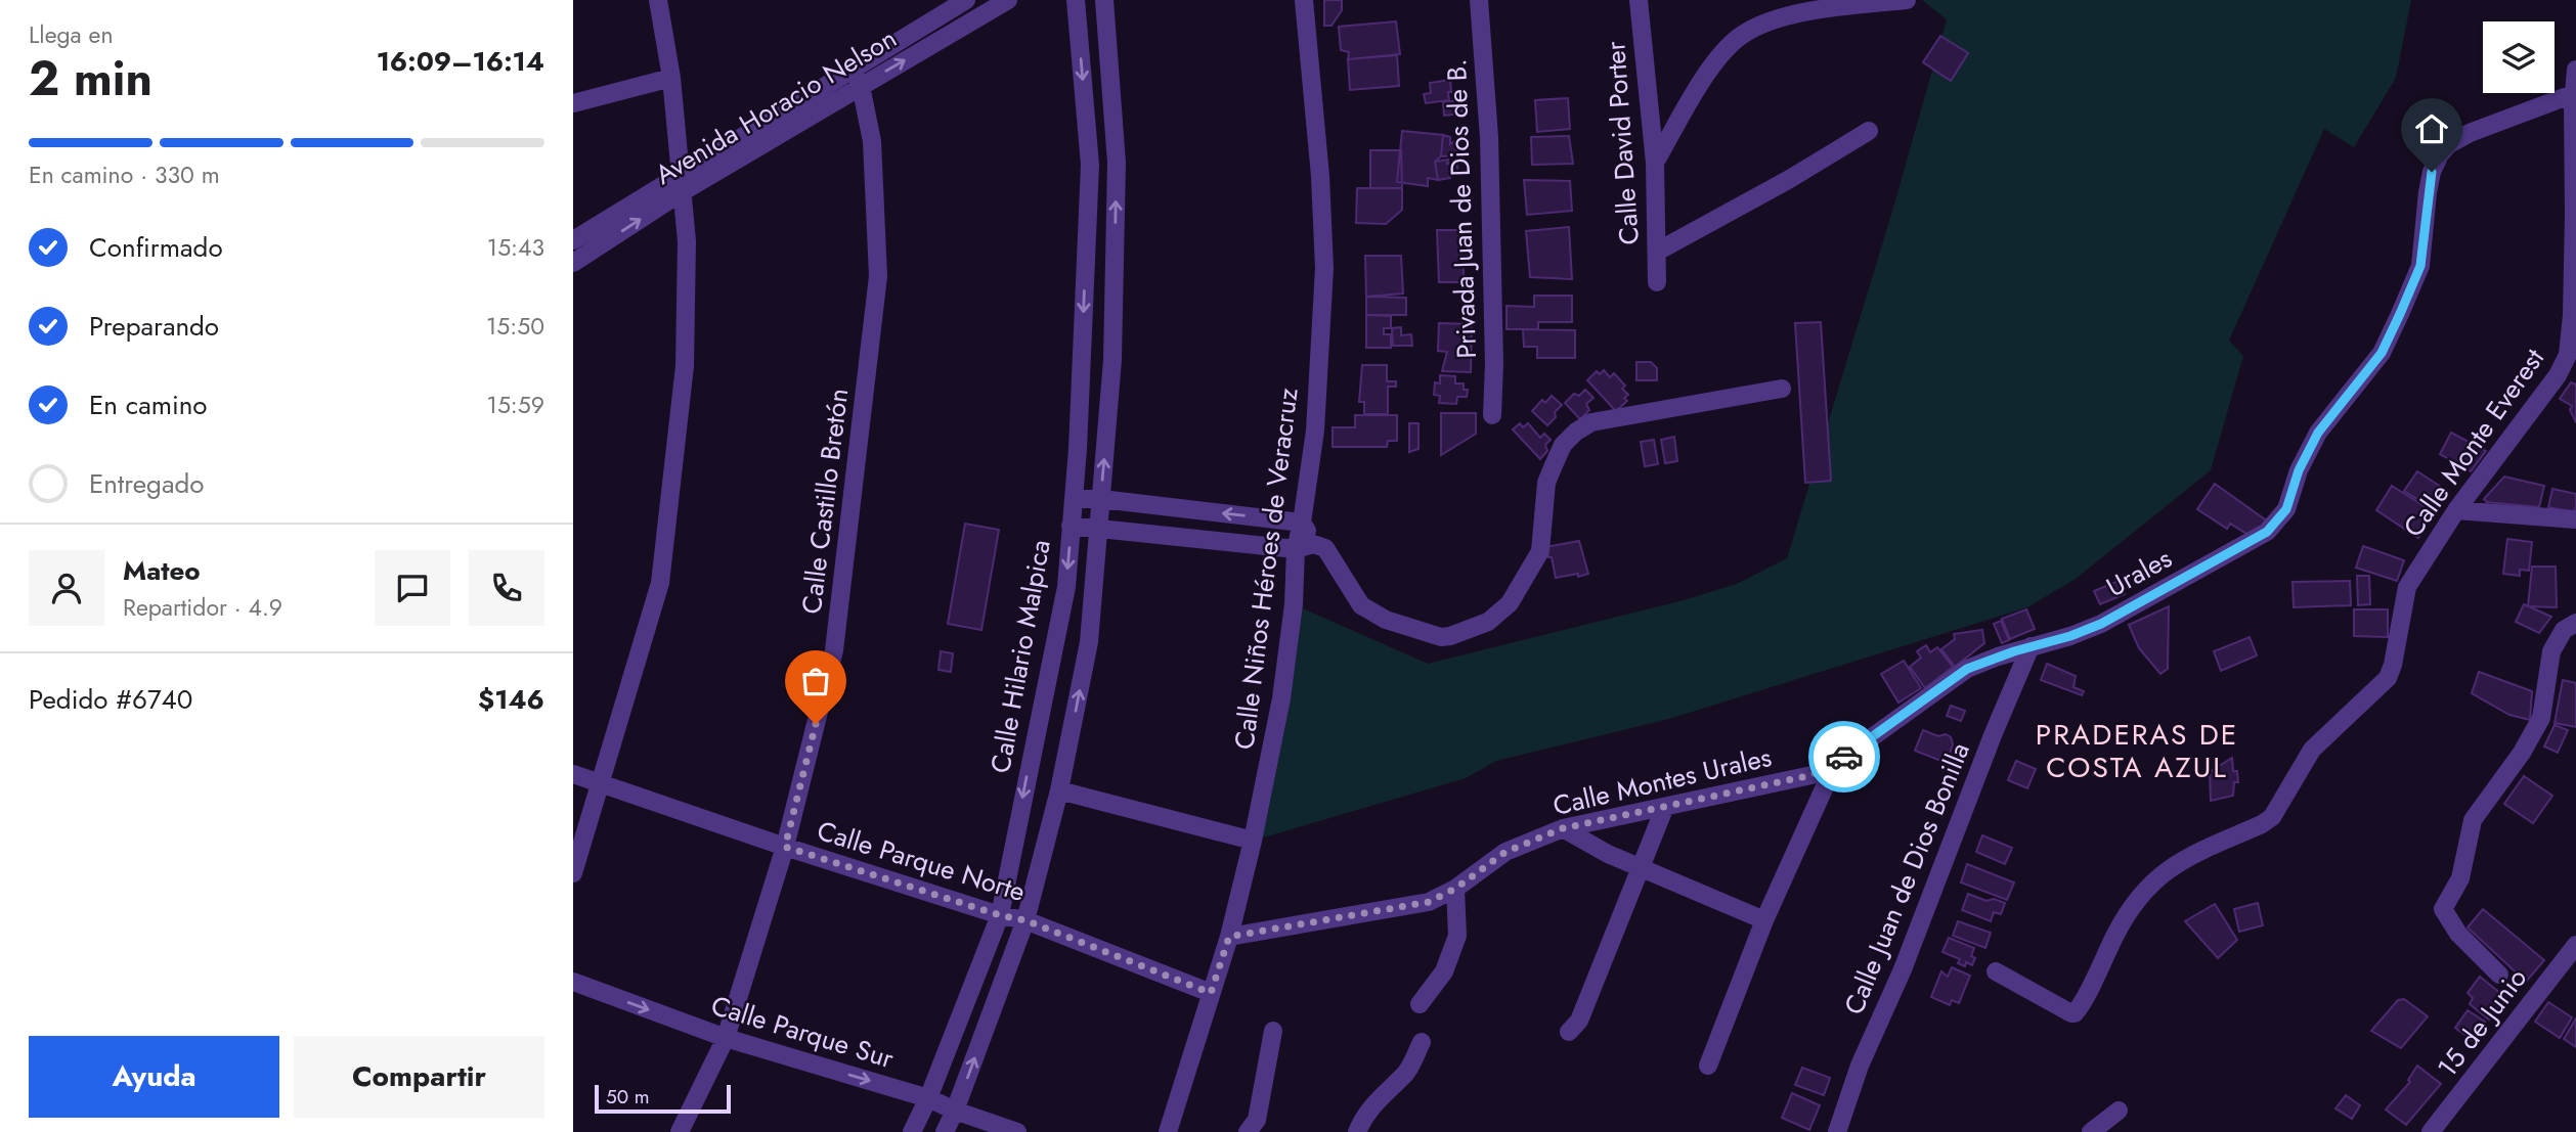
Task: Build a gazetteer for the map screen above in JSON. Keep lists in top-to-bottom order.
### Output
{
  "streets": {
    "street": [
      "Avenida Horacio Nelson",
      "Calle David Porter",
      "Privada Juan de Dios de B.",
      "Calle Monte Everest",
      "Calle Castillo Bretón",
      "Calle Niños Héroes de Veracruz",
      "Urales",
      "Calle Hilario Malpica",
      "Calle Montes Urales",
      "Calle Parque Norte",
      "Calle Juan de Dios Bonilla",
      "15 de Junio",
      "Calle Parque Sur"
    ]
  },
  "crossings": [
    ["Avenida Horacio Nelson", "Calle Castillo Bretón"],
    ["Calle Monte Everest", "Urales"],
    ["Calle Castillo Bretón", "Calle Parque Norte"],
    ["Calle Castillo Bretón", "Calle Parque Sur"],
    ["Calle Niños Héroes de Veracruz", "Calle Parque Norte"],
    ["Urales", "Calle Montes Urales"],
    ["Urales", "Calle Juan de Dios Bonilla"],
    ["Calle Hilario Malpica", "Calle Parque Norte"],
    ["Calle Hilario Malpica", "Calle Parque Sur"],
    ["Calle Montes Urales", "Calle Juan de Dios Bonilla"]
  ],
  "one_way": ["Calle Parque Sur"],
  "districts": ["PRADERAS DE COSTA AZUL"],
  "scale_bar": "50 m",
  "page": {
    "heading": ["2 min", "Llega en", "16:09–16:14"],
    "panel": [
      "Mateo",
      "Repartidor · 4.9",
      "Pedido #6740",
      "$146"
    ],
    "bar": "En camino · 330 m",
    "list": [
      ["Confirmado", "15:43"],
      ["Preparando", "15:50"],
      ["En camino", "15:59"],
      "Entregado"
    ],
    "buttons": ["Ayuda", "Compartir"],
    "scale": "50 m"
  }
}
